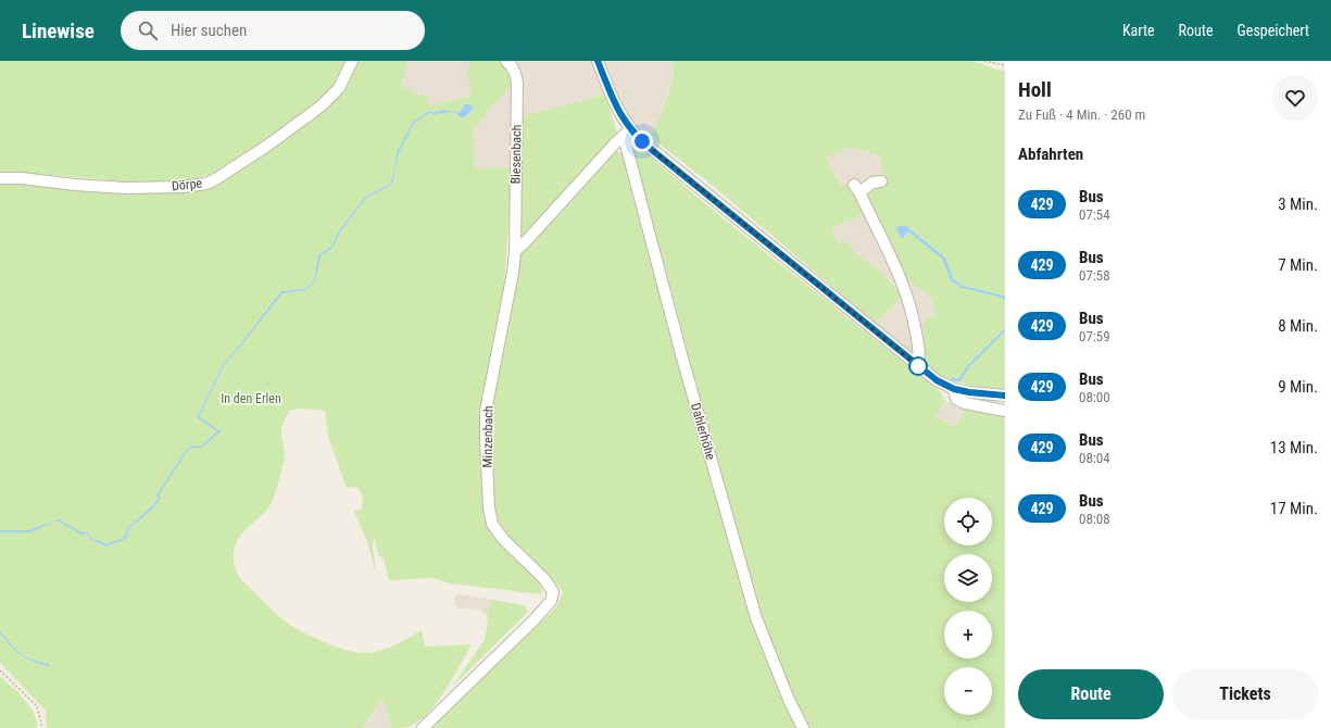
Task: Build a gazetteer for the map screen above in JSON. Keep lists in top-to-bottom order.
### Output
{
  "streets": {
    "street": [
      "Biesenbach",
      "Dörpe",
      "Dahlerhöhe",
      "Minzenbach"
    ]
  },
  "crossings": [
    ["Biesenbach", "Minzenbach"]
  ],
  "parks": ["In den Erlen"],
  "lines": ["bus line 429"],
  "page": {
    "header": "Linewise",
    "search": "Hier suchen",
    "nav": ["Karte", "Route", "Gespeichert"],
    "heading": [
      ["Holl", "Zu Fuß · 4 Min. · 260 m"],
      "Abfahrten"
    ],
    "list": [
      {
        "mark": "429",
        "name": "Bus",
        "note": "07:54",
        "value": "3 Min."
      },
      {
        "mark": "429",
        "name": "Bus",
        "note": "07:58",
        "value": "7 Min."
      },
      {
        "mark": "429",
        "name": "Bus",
        "note": "07:59",
        "value": "8 Min."
      },
      {
        "mark": "429",
        "name": "Bus",
        "note": "08:00",
        "value": "9 Min."
      },
      {
        "mark": "429",
        "name": "Bus",
        "note": "08:04",
        "value": "13 Min."
      },
      {
        "mark": "429",
        "name": "Bus",
        "note": "08:08",
        "value": "17 Min."
      }
    ],
    "map_buttons": ["+", "−"],
    "buttons": ["Route", "Tickets"]
  }
}
